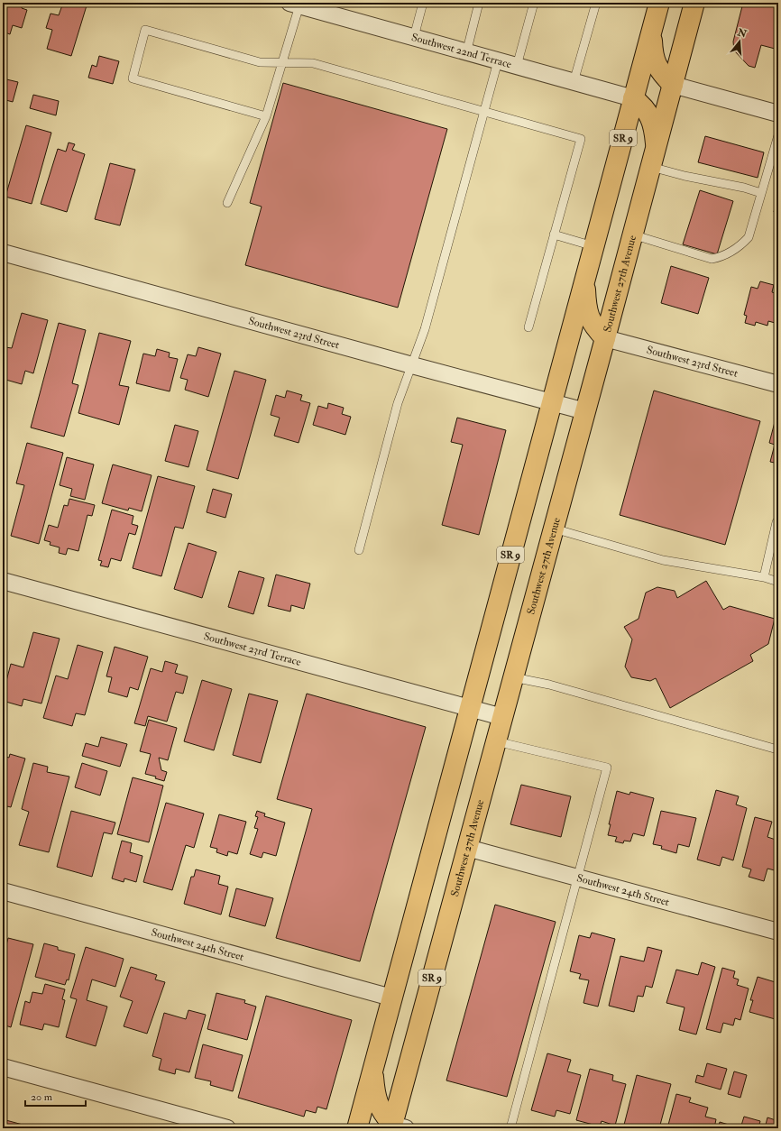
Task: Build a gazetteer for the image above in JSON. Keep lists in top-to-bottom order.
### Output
{
  "streets": {
    "highway": ["SR 9", "Southwest 27th Avenue"],
    "street": [
      "Southwest 22nd Terrace",
      "Southwest 23rd Street",
      "Southwest 23rd Terrace",
      "Southwest 24th Street"
    ]
  },
  "crossings": [
    ["Southwest 22nd Terrace", "SR 9"],
    ["SR 9", "Southwest 23rd Street"],
    ["SR 9", "Southwest 23rd Terrace"],
    ["SR 9", "Southwest 24th Street"],
    ["Southwest 27th Avenue", "Southwest 23rd Street"],
    ["Southwest 27th Avenue", "Southwest 23rd Terrace"],
    ["Southwest 27th Avenue", "Southwest 24th Street"]
  ],
  "scale_bar": "20 m",
  "north": "top"
}
